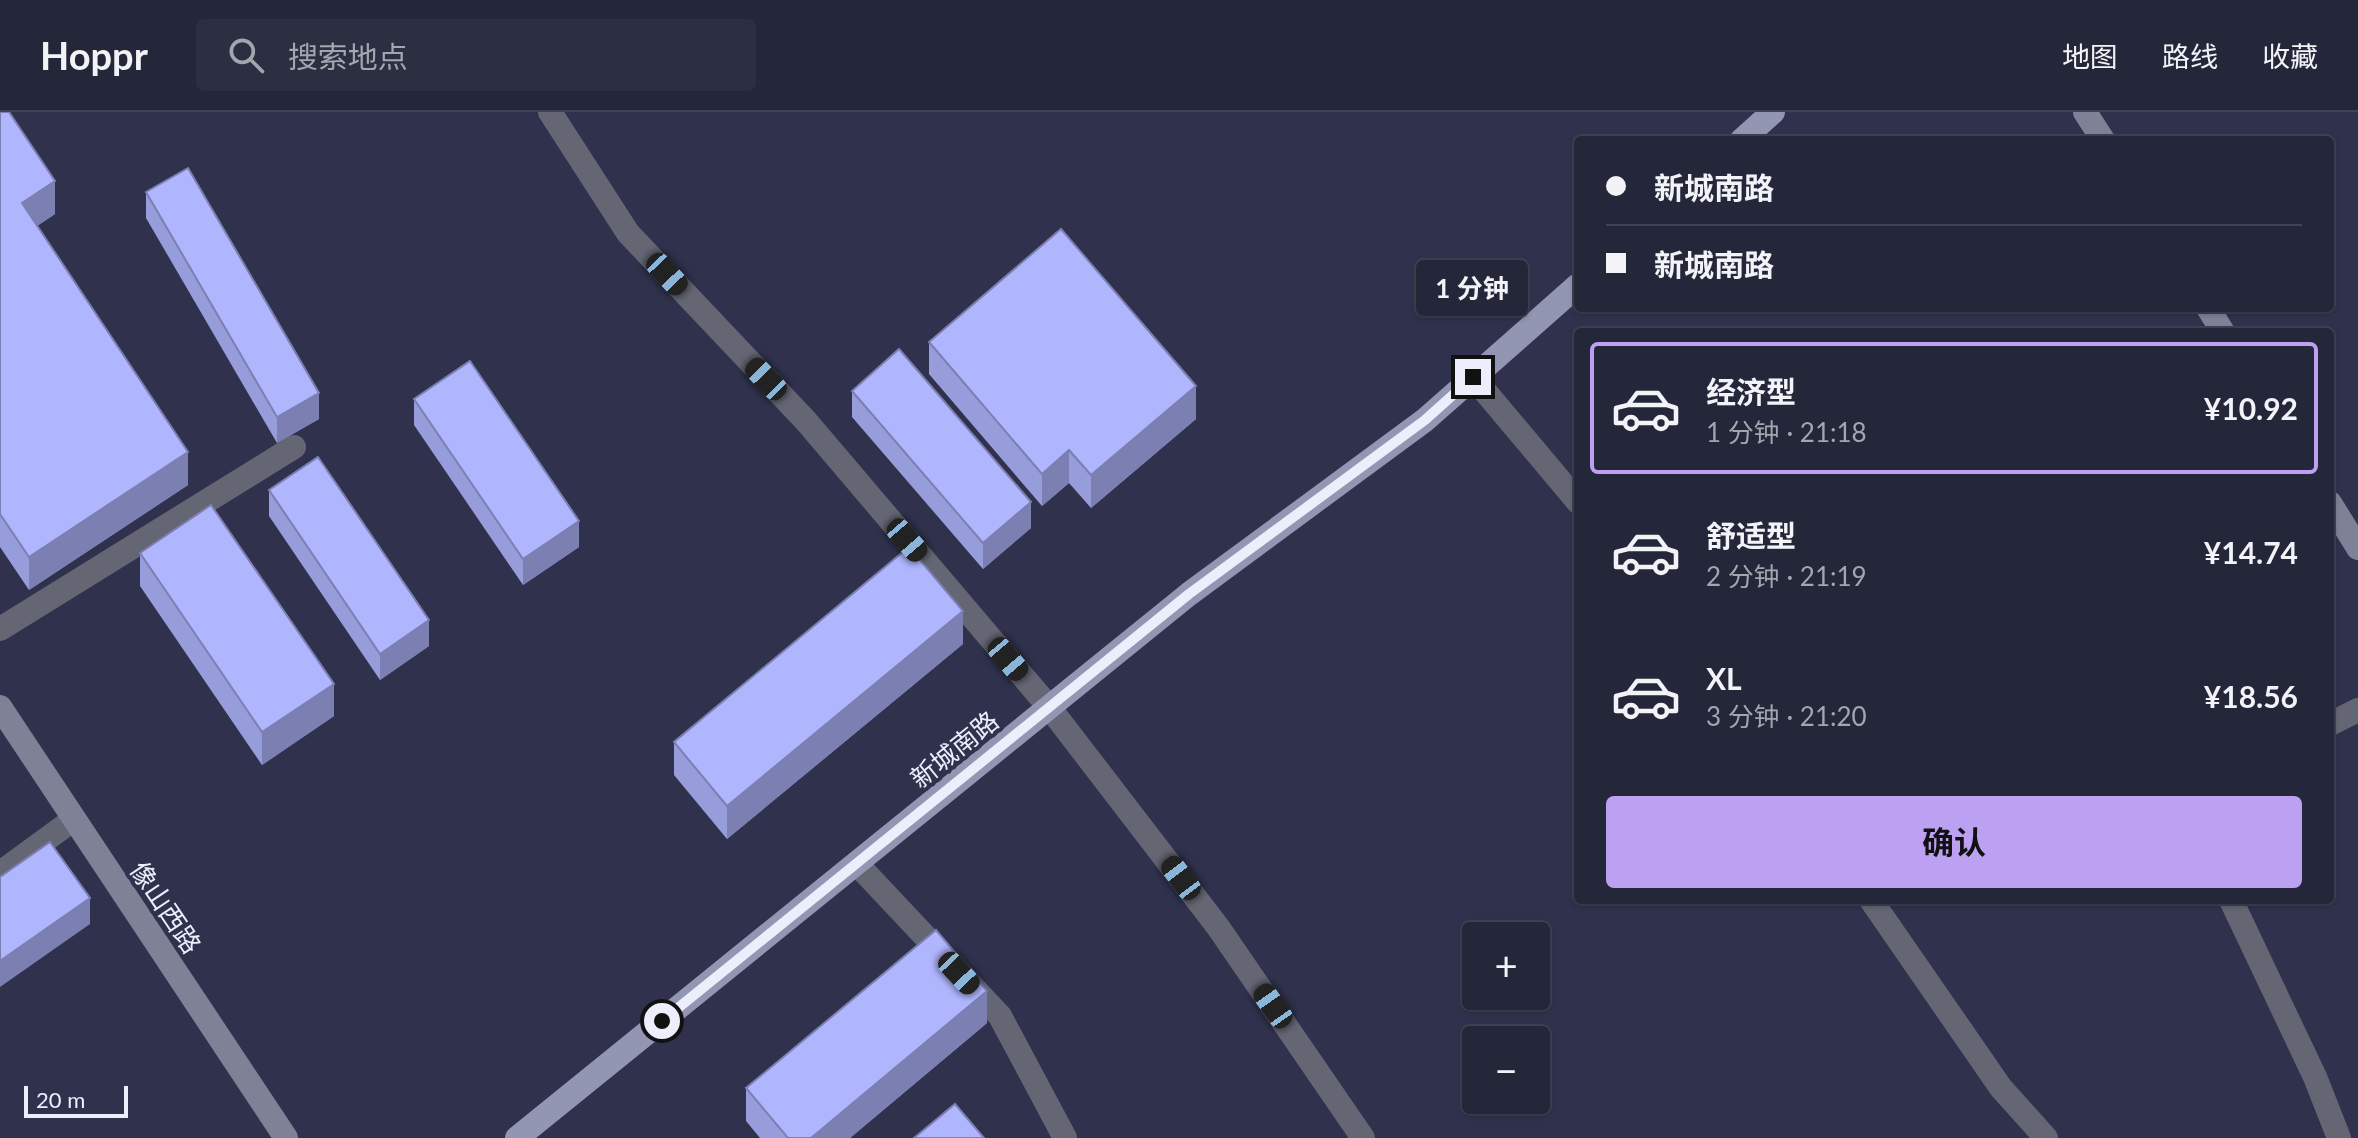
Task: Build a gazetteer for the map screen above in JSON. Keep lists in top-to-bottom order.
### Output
{
  "streets": {
    "main road": ["新城南路", "像山西路"]
  },
  "scale_bar": "20 m",
  "page": {
    "header": "Hoppr",
    "search": "搜索地点",
    "nav": ["地图", "路线", "收藏"],
    "banner": ["新城南路", "新城南路"],
    "bubble": "1 分钟",
    "list": [
      {
        "name": "经济型",
        "note": "1 分钟 · 21:18",
        "value": "¥10.92"
      },
      {
        "name": "舒适型",
        "note": "2 分钟 · 21:19",
        "value": "¥14.74"
      },
      {
        "name": "XL",
        "note": "3 分钟 · 21:20",
        "value": "¥18.56"
      }
    ],
    "buttons": "确认",
    "map_buttons": ["+", "−"],
    "scale": "20 m"
  }
}
